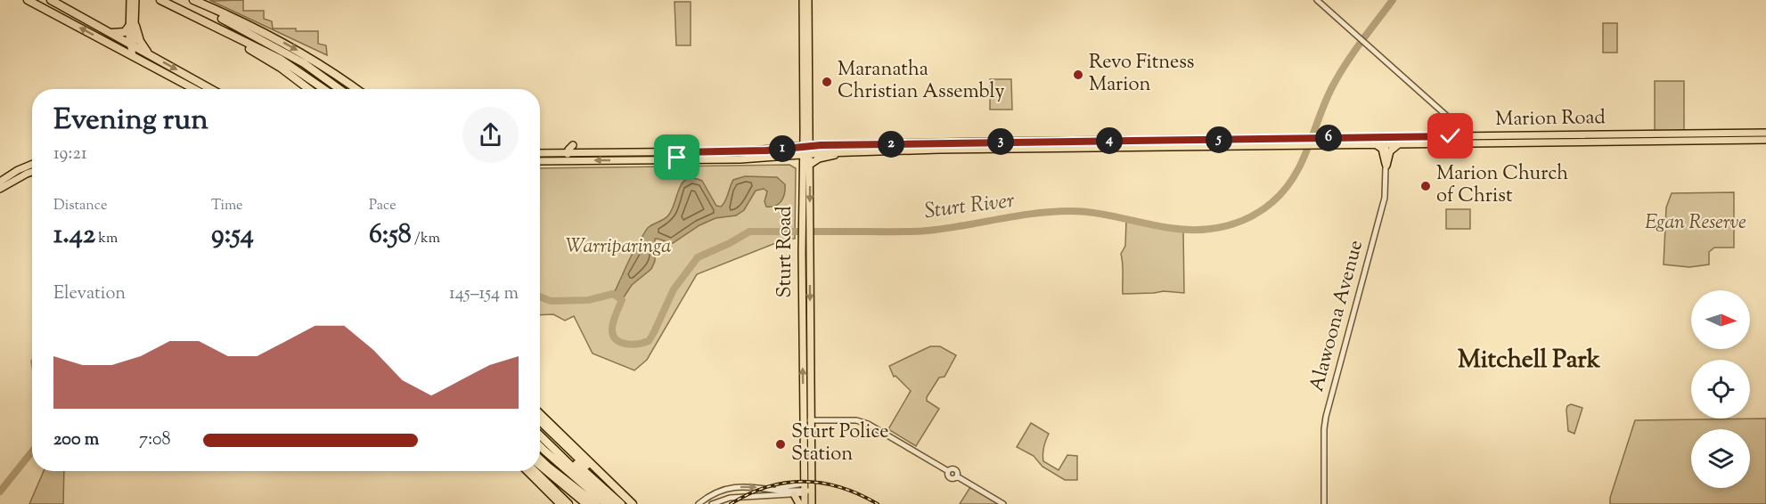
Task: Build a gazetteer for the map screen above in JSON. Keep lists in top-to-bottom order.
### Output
{
  "streets": {
    "main road": ["Marion Road", "Sturt Road"],
    "street": ["Alawoona Avenue"]
  },
  "crossings": [
    ["Marion Road", "Sturt Road"],
    ["Marion Road", "Alawoona Avenue"]
  ],
  "districts": ["Mitchell Park"],
  "water": ["Sturt River"],
  "parks": ["Egan Reserve", "Warriparinga"],
  "places": [
    "Revo Fitness Marion",
    "Maranatha Christian Assembly",
    "Marion Church of Christ",
    "Sturt Police Station"
  ],
  "north": "right",
  "page": {
    "heading": ["Evening run", "19:21"],
    "pins": [
      "6",
      "5",
      "4",
      "3",
      "2",
      "1"
    ],
    "stats": [
      ["Distance", "1.42 km"],
      ["Time", "9:54"],
      ["Pace", "6:58 /km"]
    ],
    "chart": ["Elevation", "145–154 m"],
    "list": [
      {
        "name": "200 m",
        "note": "7:08"
      }
    ]
  }
}
